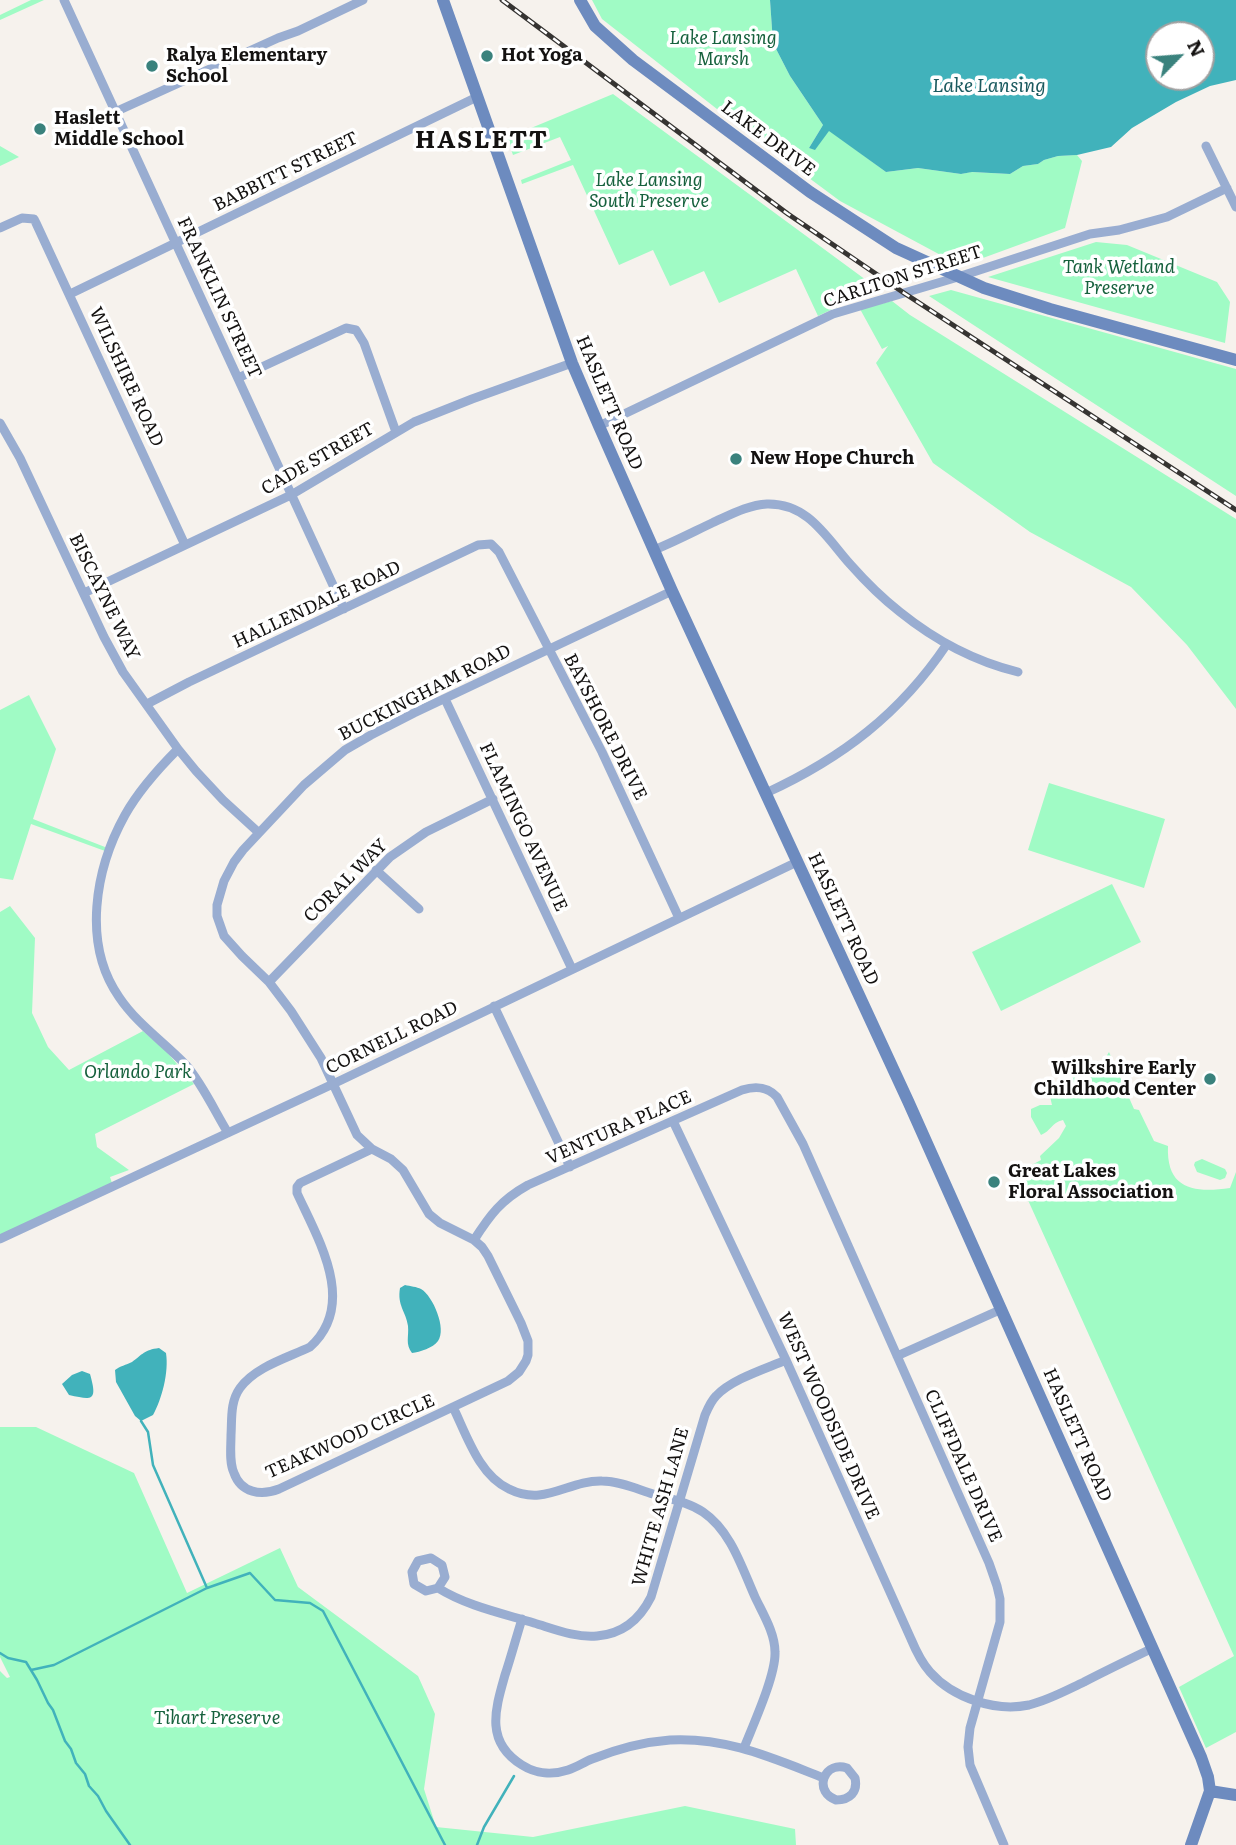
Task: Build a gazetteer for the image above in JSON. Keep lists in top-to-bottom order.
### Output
{
  "streets": {
    "street": [
      "LAKE DRIVE",
      "BABBITT STREET",
      "CARLTON STREET",
      "FRANKLIN STREET",
      "WILSHIRE ROAD",
      "HASLETT ROAD",
      "CADE STREET",
      "BISCAYNE WAY",
      "HALLENDALE ROAD",
      "BUCKINGHAM ROAD",
      "BAYSHORE DRIVE",
      "FLAMINGO AVENUE",
      "CORAL WAY",
      "CORNELL ROAD",
      "VENTURA PLACE",
      "WEST WOODSIDE DRIVE",
      "TEAKWOOD CIRCLE",
      "CLIFFDALE DRIVE",
      "WHITE ASH LANE"
    ]
  },
  "crossings": [
    ["LAKE DRIVE", "CARLTON STREET"],
    ["BABBITT STREET", "FRANKLIN STREET"],
    ["BABBITT STREET", "WILSHIRE ROAD"],
    ["BABBITT STREET", "HASLETT ROAD"],
    ["CARLTON STREET", "HASLETT ROAD"],
    ["FRANKLIN STREET", "CADE STREET"],
    ["FRANKLIN STREET", "HALLENDALE ROAD"],
    ["WILSHIRE ROAD", "CADE STREET"],
    ["HASLETT ROAD", "CADE STREET"],
    ["HASLETT ROAD", "BUCKINGHAM ROAD"],
    ["HASLETT ROAD", "CORNELL ROAD"],
    ["CADE STREET", "BISCAYNE WAY"],
    ["BISCAYNE WAY", "HALLENDALE ROAD"],
    ["BISCAYNE WAY", "BUCKINGHAM ROAD"],
    ["HALLENDALE ROAD", "BAYSHORE DRIVE"],
    ["BUCKINGHAM ROAD", "BAYSHORE DRIVE"],
    ["BUCKINGHAM ROAD", "FLAMINGO AVENUE"],
    ["BUCKINGHAM ROAD", "CORAL WAY"],
    ["BUCKINGHAM ROAD", "CORNELL ROAD"],
    ["BUCKINGHAM ROAD", "VENTURA PLACE"],
    ["BUCKINGHAM ROAD", "TEAKWOOD CIRCLE"],
    ["BAYSHORE DRIVE", "CORNELL ROAD"],
    ["FLAMINGO AVENUE", "CORAL WAY"],
    ["FLAMINGO AVENUE", "CORNELL ROAD"],
    ["VENTURA PLACE", "WEST WOODSIDE DRIVE"],
    ["VENTURA PLACE", "CLIFFDALE DRIVE"],
    ["WEST WOODSIDE DRIVE", "CLIFFDALE DRIVE"],
    ["WEST WOODSIDE DRIVE", "WHITE ASH LANE"]
  ],
  "districts": ["HASLETT"],
  "water": ["Lake Lansing"],
  "parks": [
    "Lake Lansing Marsh",
    "Lake Lansing South Preserve",
    "Tank Wetland Preserve",
    "Orlando Park",
    "Tihart Preserve"
  ],
  "places": [
    "Hot Yoga",
    "Ralya Elementary School",
    "Haslett Middle School",
    "New Hope Church",
    "Wilkshire Early Childhood Center",
    "Great Lakes Floral Association"
  ],
  "north": "top right"
}
